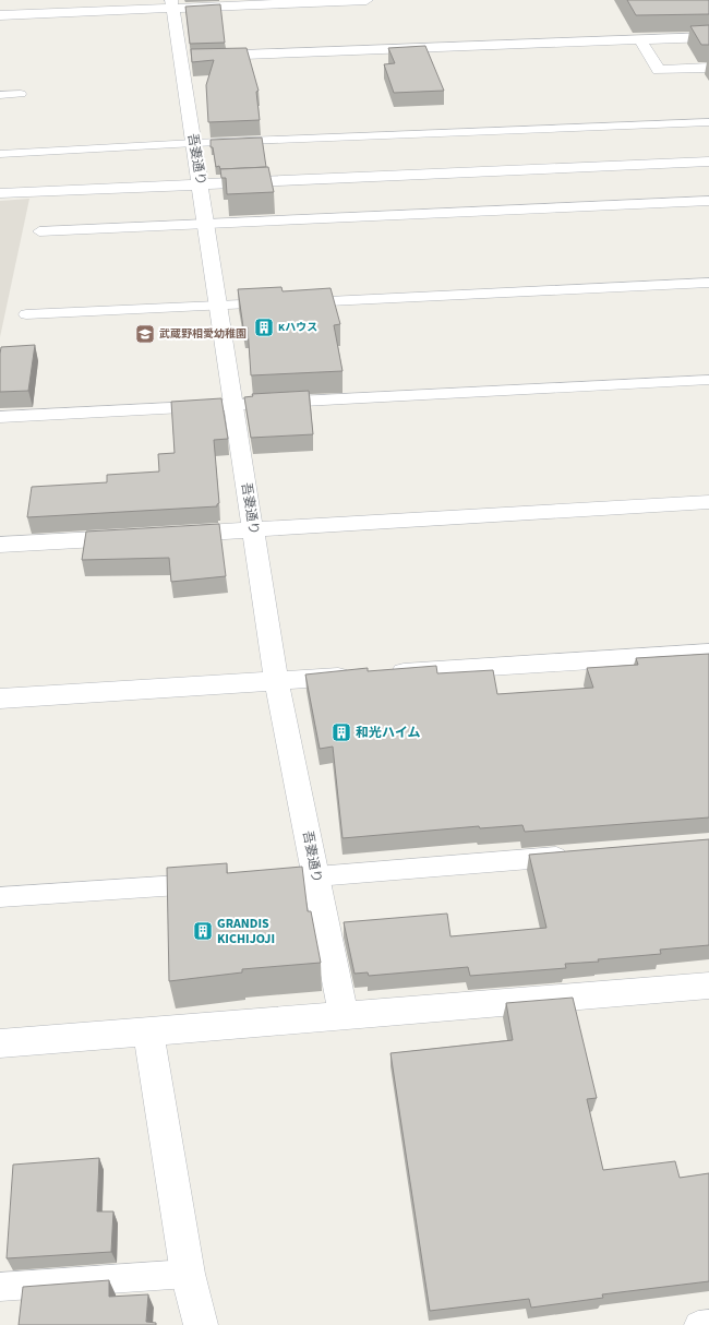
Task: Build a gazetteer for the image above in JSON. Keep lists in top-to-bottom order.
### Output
{
  "streets": {
    "street": ["吾妻通り"]
  },
  "places": {
    "building": ["Kハウス", "和光ハイム", "GRANDIS KICHIJOJI"],
    "school or university": ["武蔵野相愛幼稚園"]
  }
}
